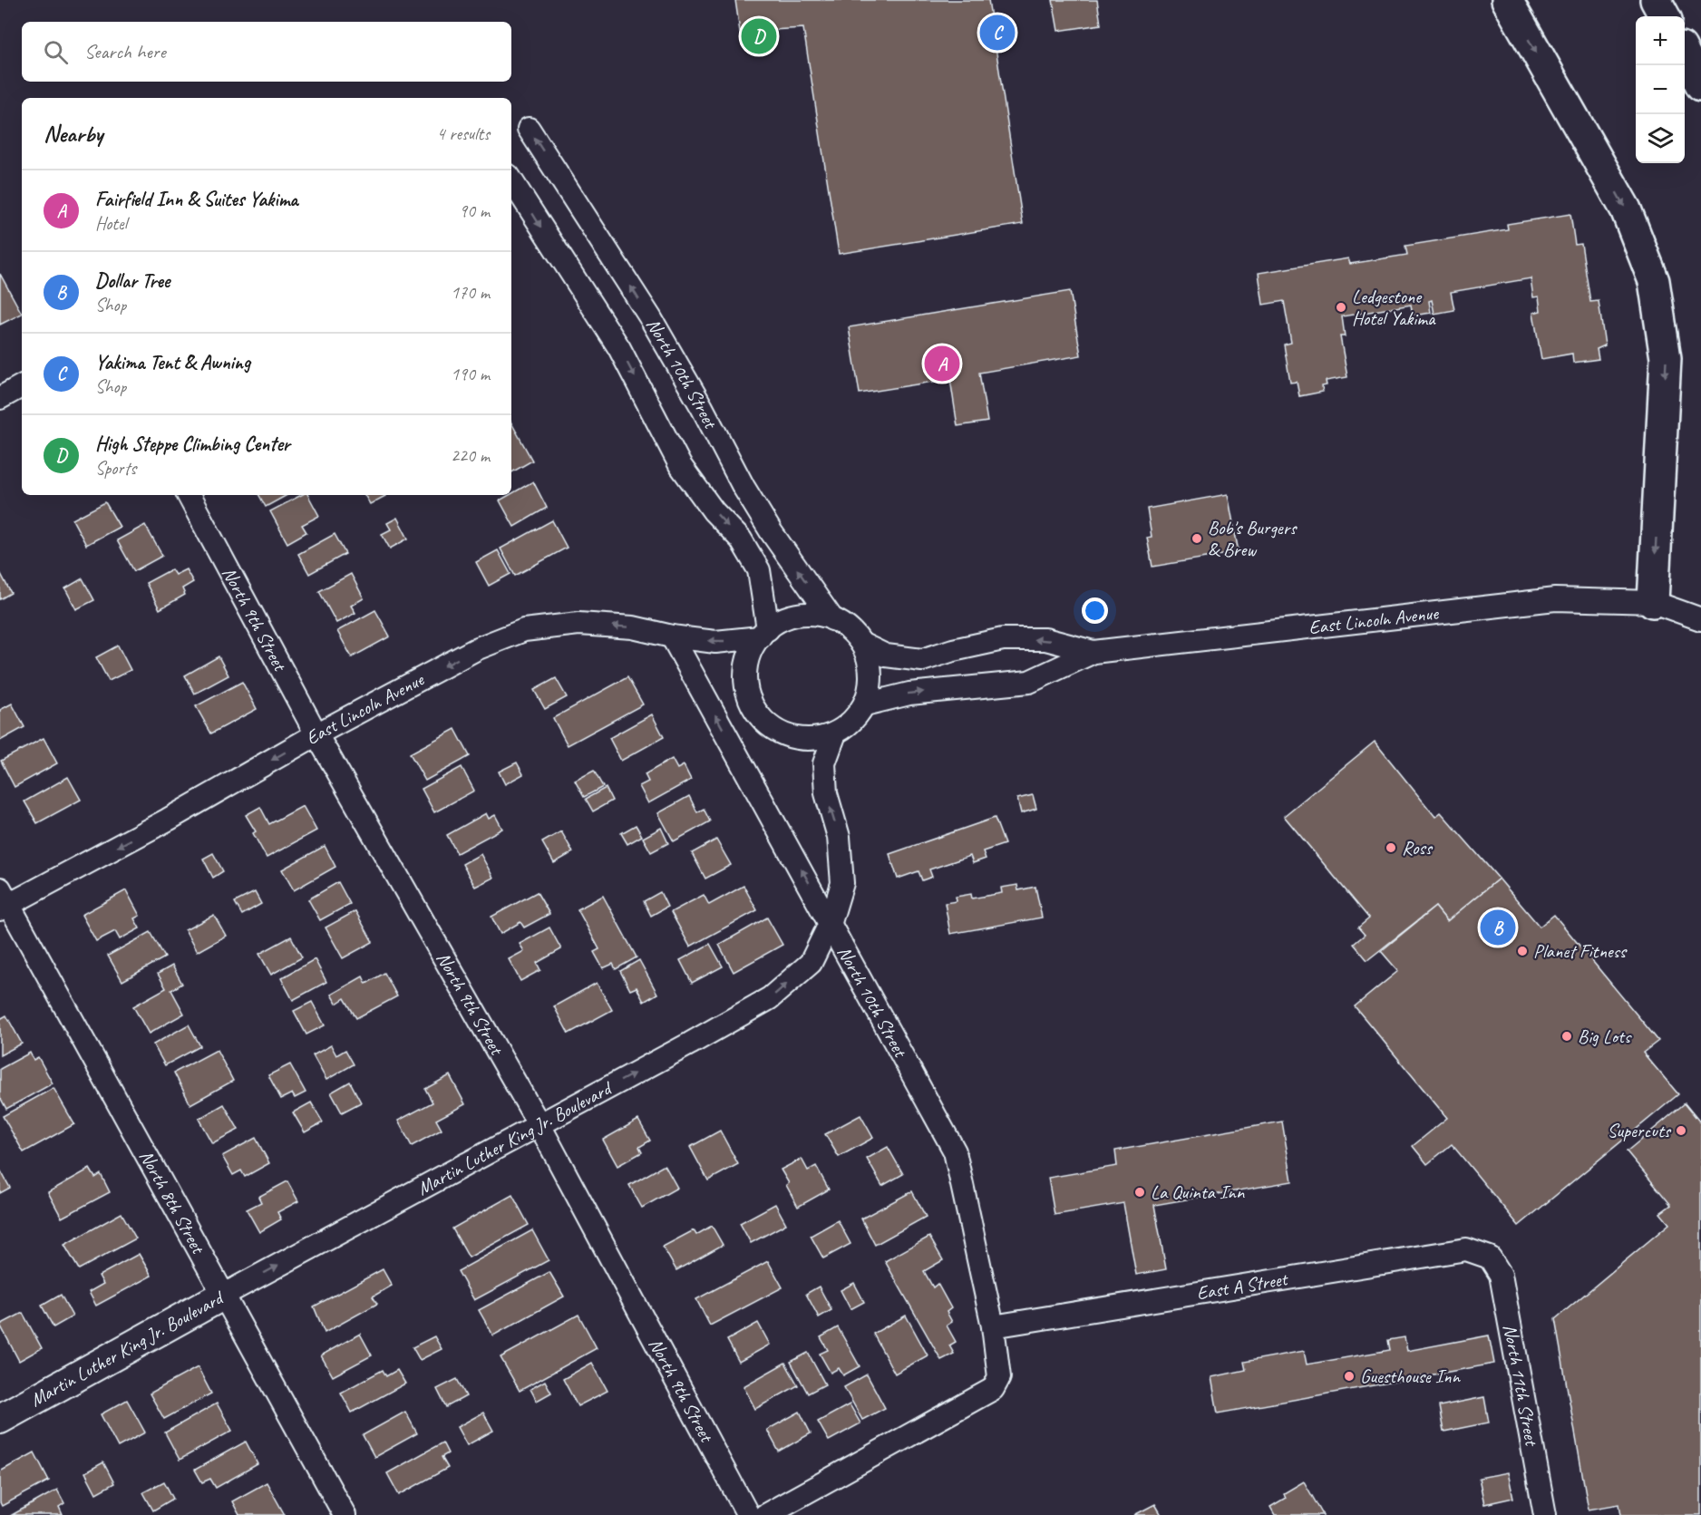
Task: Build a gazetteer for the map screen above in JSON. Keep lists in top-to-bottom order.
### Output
{
  "streets": {
    "main road": ["Martin Luther King Jr. Boulevard"],
    "street": [
      "North 10th Street",
      "North 9th Street",
      "East Lincoln Avenue",
      "North 8th Street",
      "East A Street",
      "North 11th Street"
    ]
  },
  "crossings": [
    ["North 10th Street", "East Lincoln Avenue"],
    ["North 10th Street", "Martin Luther King Jr. Boulevard"],
    ["North 10th Street", "East A Street"],
    ["North 9th Street", "East Lincoln Avenue"],
    ["North 9th Street", "Martin Luther King Jr. Boulevard"],
    ["East Lincoln Avenue", "Martin Luther King Jr. Boulevard"],
    ["East Lincoln Avenue", "North 8th Street"],
    ["Martin Luther King Jr. Boulevard", "North 8th Street"],
    ["East A Street", "North 11th Street"]
  ],
  "one_way": ["Martin Luther King Jr. Boulevard"],
  "places": [
    "Ledgestone Hotel Yakima",
    "Bob's Burgers & Brew",
    "Ross",
    "Planet Fitness",
    "Big Lots",
    "Supercuts",
    "La Quinta Inn",
    "Guesthouse Inn"
  ],
  "page": {
    "pins": [
      "C",
      "D",
      "A",
      "B"
    ],
    "map_buttons": ["+", "−"],
    "search": "Search here",
    "heading": ["Nearby", "4 results"],
    "list": [
      {
        "mark": "A",
        "name": "Fairfield Inn & Suites Yakima",
        "note": "Hotel",
        "value": "90 m"
      },
      {
        "mark": "B",
        "name": "Dollar Tree",
        "note": "Shop",
        "value": "170 m"
      },
      {
        "mark": "C",
        "name": "Yakima Tent & Awning",
        "note": "Shop",
        "value": "190 m"
      },
      {
        "mark": "D",
        "name": "High Steppe Climbing Center",
        "note": "Sports",
        "value": "220 m"
      }
    ]
  }
}
